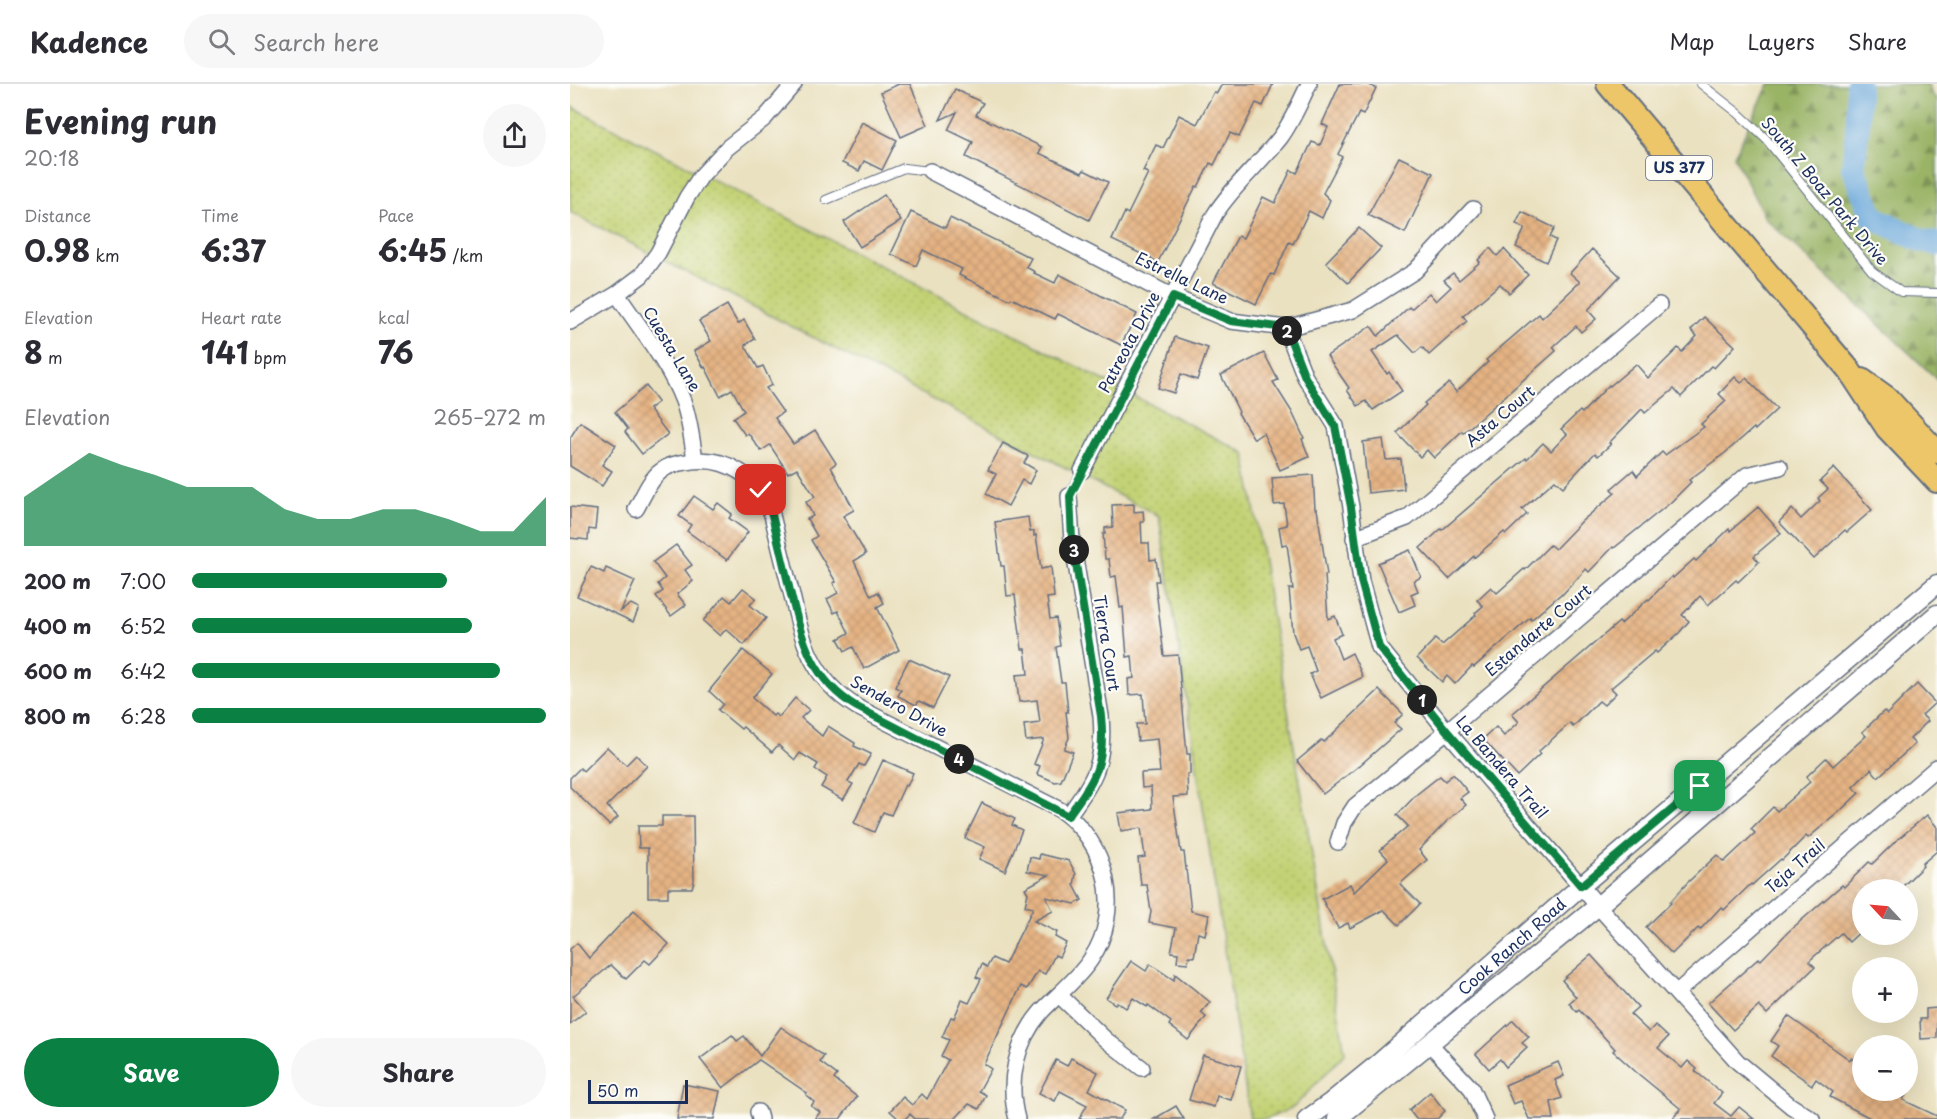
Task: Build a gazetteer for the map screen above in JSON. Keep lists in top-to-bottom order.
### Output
{
  "streets": {
    "main road": ["US 377"],
    "street": [
      "Estrella Lane",
      "Patreota Drive",
      "Cuesta Lane",
      "Asta Court",
      "Estandarte Court",
      "Tierra Court",
      "Sendero Drive",
      "La Bandera Trail",
      "Teja Trail",
      "Cook Ranch Road"
    ],
    "lane": ["South Z Boaz Park Drive"]
  },
  "crossings": [
    ["Estrella Lane", "Patreota Drive"],
    ["Estrella Lane", "La Bandera Trail"],
    ["Patreota Drive", "Tierra Court"],
    ["Cuesta Lane", "Sendero Drive"],
    ["Asta Court", "La Bandera Trail"],
    ["Estandarte Court", "La Bandera Trail"],
    ["Tierra Court", "Sendero Drive"],
    ["La Bandera Trail", "Teja Trail"],
    ["La Bandera Trail", "Cook Ranch Road"]
  ],
  "scale_bar": "50 m",
  "north": "top left",
  "page": {
    "header": "Kadence",
    "search": "Search here",
    "nav": ["Map", "Layers", "Share"],
    "heading": ["Evening run", "20:18"],
    "stats": [
      ["Distance", "0.98 km"],
      ["Time", "6:37"],
      ["Pace", "6:45 /km"],
      ["Elevation", "8 m"],
      ["Heart rate", "141 bpm"],
      ["kcal", "76"]
    ],
    "pins": [
      "2",
      "3",
      "1",
      "4"
    ],
    "chart": ["Elevation", "265–272 m"],
    "list": [
      {
        "name": "200 m",
        "note": "7:00"
      },
      {
        "name": "400 m",
        "note": "6:52"
      },
      {
        "name": "600 m",
        "note": "6:42"
      },
      {
        "name": "800 m",
        "note": "6:28"
      }
    ],
    "map_buttons": ["+", "−"],
    "buttons": ["Save", "Share"],
    "scale": "50 m"
  }
}
